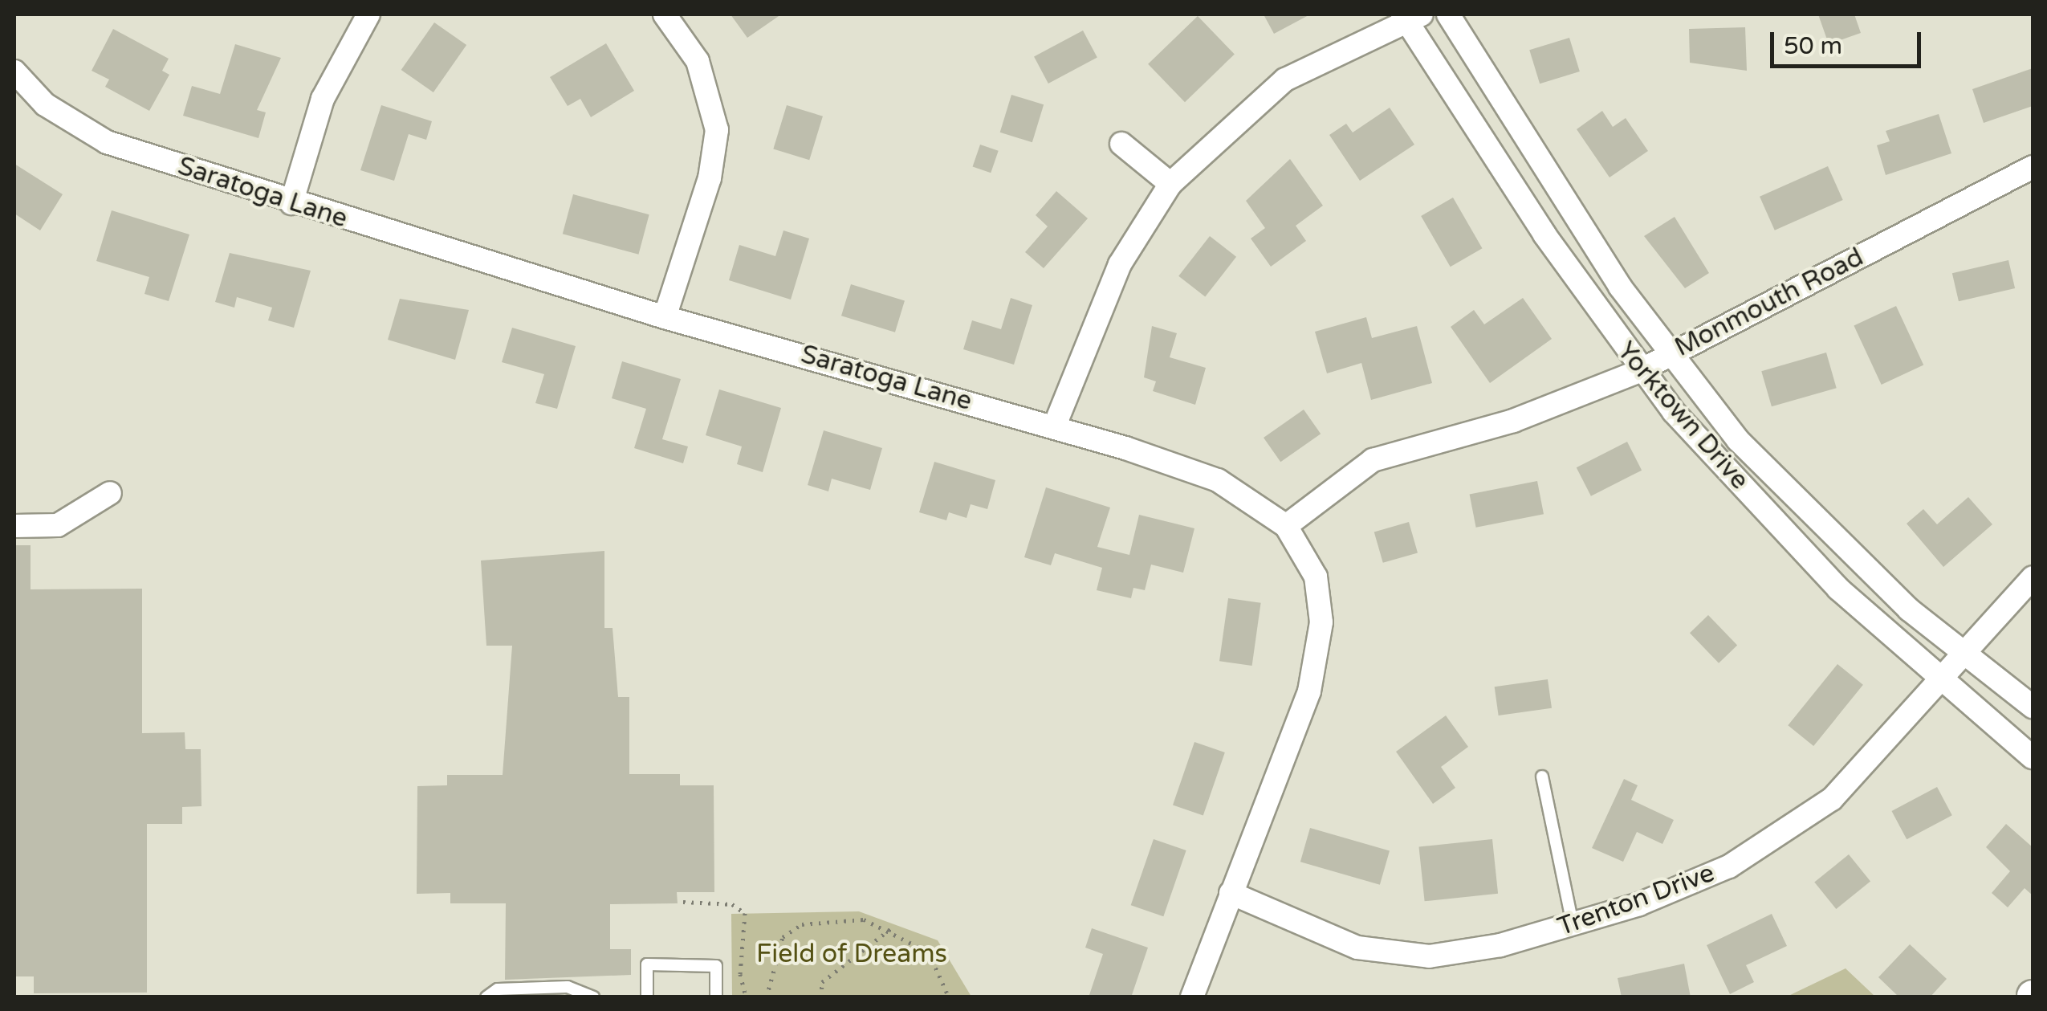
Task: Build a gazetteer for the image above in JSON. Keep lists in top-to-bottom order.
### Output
{
  "streets": {
    "street": [
      "Saratoga Lane",
      "Monmouth Road",
      "Yorktown Drive",
      "Trenton Drive"
    ]
  },
  "crossings": [
    ["Saratoga Lane", "Monmouth Road"],
    ["Saratoga Lane", "Trenton Drive"],
    ["Monmouth Road", "Yorktown Drive"],
    ["Yorktown Drive", "Trenton Drive"]
  ],
  "parks": ["Field of Dreams"],
  "scale_bar": "50 m"
}
